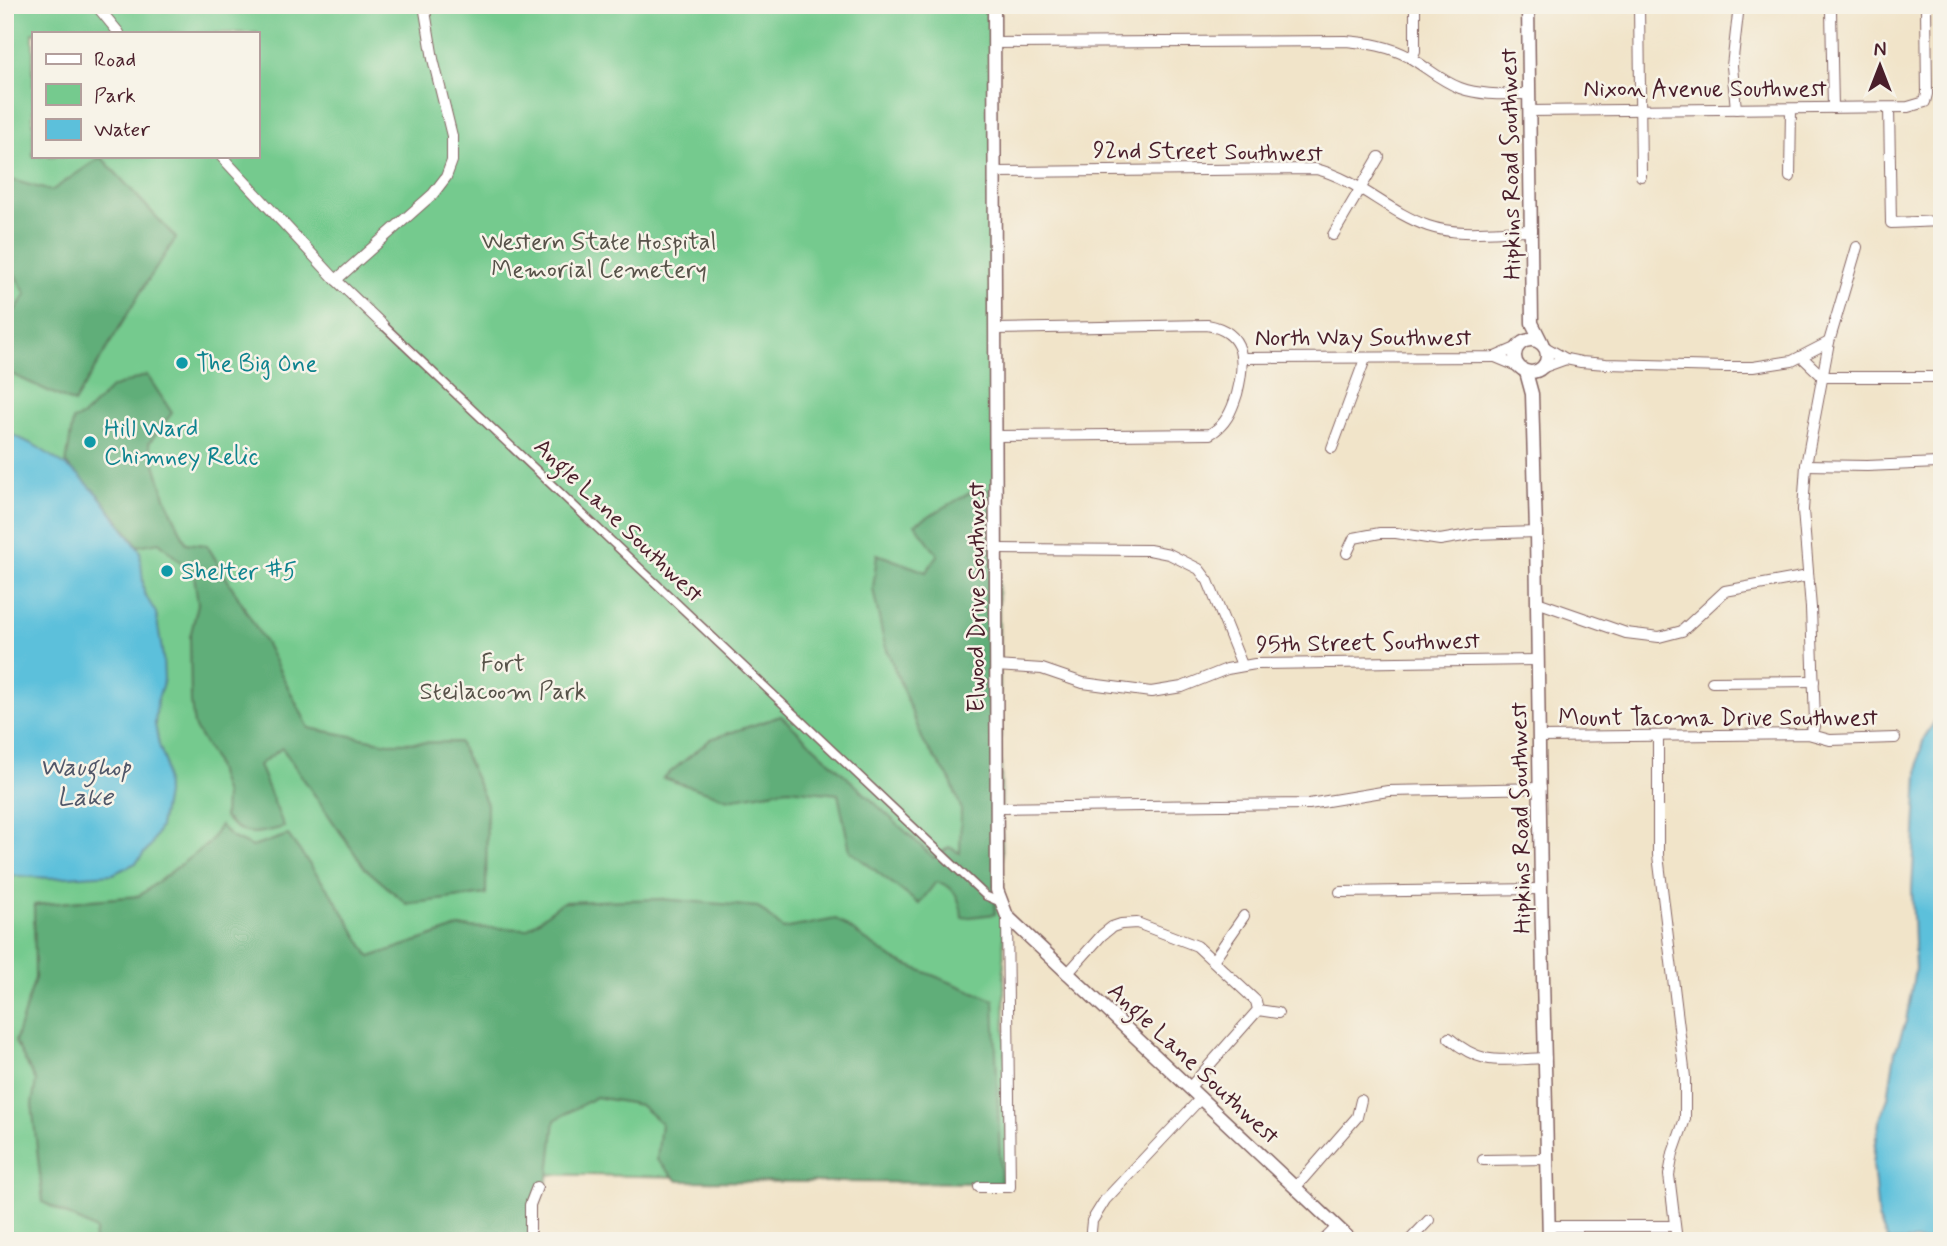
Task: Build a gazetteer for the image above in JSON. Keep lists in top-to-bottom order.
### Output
{
  "streets": {
    "street": [
      "Nixon Avenue Southwest",
      "92nd Street Southwest",
      "Hipkins Road Southwest",
      "North Way Southwest",
      "Angle Lane Southwest",
      "Elwood Drive Southwest",
      "95th Street Southwest",
      "Mount Tacoma Drive Southwest"
    ]
  },
  "crossings": [
    ["Nixon Avenue Southwest", "Hipkins Road Southwest"],
    ["92nd Street Southwest", "Hipkins Road Southwest"],
    ["92nd Street Southwest", "Elwood Drive Southwest"],
    ["Hipkins Road Southwest", "North Way Southwest"],
    ["Hipkins Road Southwest", "95th Street Southwest"],
    ["Hipkins Road Southwest", "Mount Tacoma Drive Southwest"],
    ["North Way Southwest", "Elwood Drive Southwest"],
    ["Angle Lane Southwest", "Elwood Drive Southwest"],
    ["Elwood Drive Southwest", "95th Street Southwest"]
  ],
  "water": ["Waughop Lake"],
  "parks": ["Western State Hospital Memorial Cemetery", "Fort Steilacoom Park"],
  "places": ["The Big One", "Hill Ward Chimney Relic", "Shelter #5"],
  "legend": ["Road", "Park", "Water"],
  "north": "top"
}
